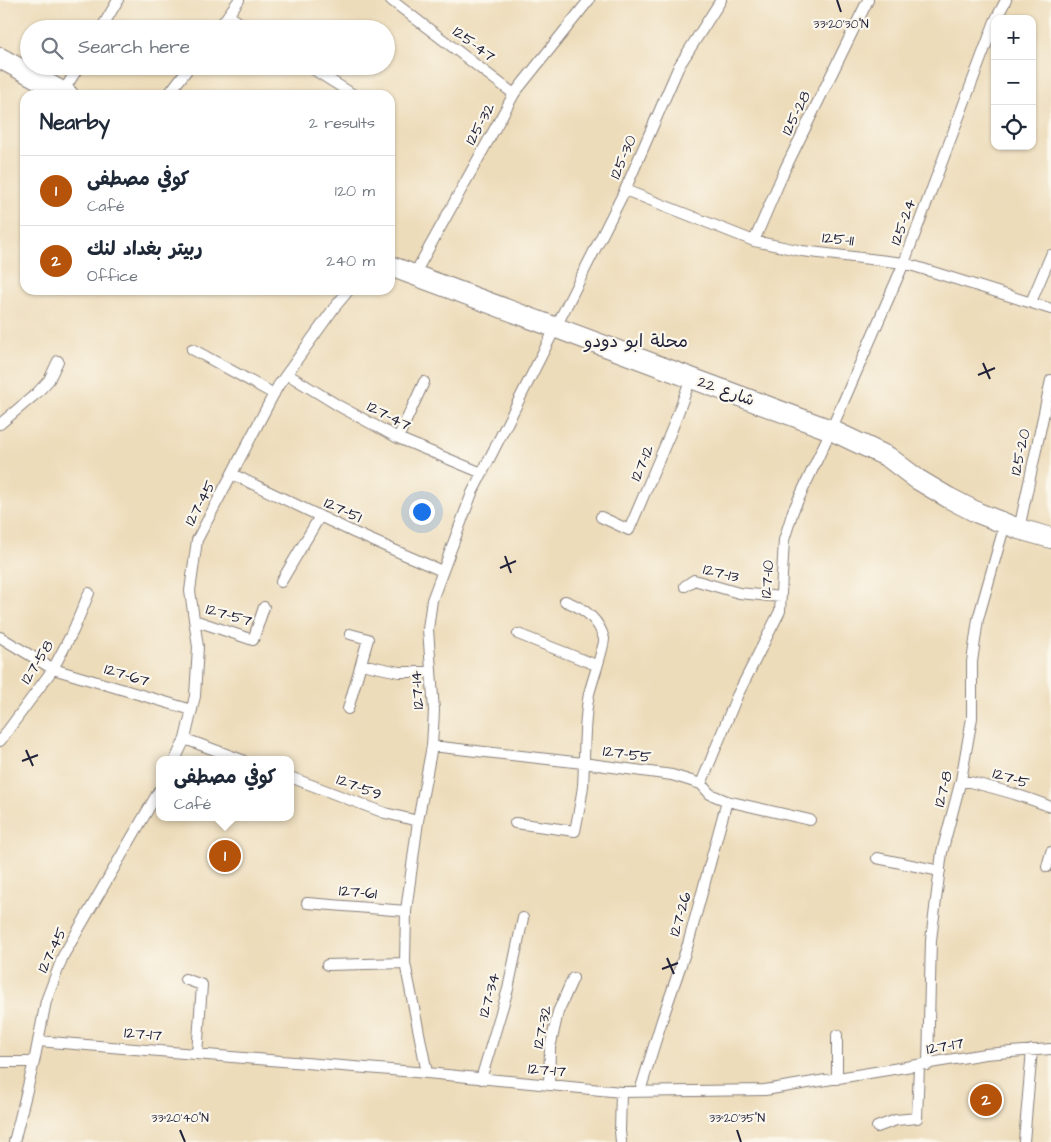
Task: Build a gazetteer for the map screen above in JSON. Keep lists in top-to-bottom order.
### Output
{
  "streets": {
    "street": ["شارع 22"],
    "lane": [
      "125-47",
      "125-28",
      "125-32",
      "125-30",
      "125-24",
      "125-11",
      "127-47",
      "125-20",
      "127-12",
      "127-45",
      "127-51",
      "127-13",
      "127-10",
      "127-57",
      "127-58",
      "127-67",
      "127-14",
      "127-55",
      "127-5",
      "127-59",
      "127-8",
      "127-61",
      "127-26",
      "127-34",
      "127-32",
      "127-17"
    ]
  },
  "crossings": [
    ["125-47", "125-32"],
    ["125-28", "125-11"],
    ["125-32", "شارع 22"],
    ["125-30", "125-11"],
    ["125-30", "شارع 22"],
    ["125-30", "127-14"],
    ["125-24", "125-11"],
    ["125-24", "شارع 22"],
    ["125-24", "127-10"],
    ["شارع 22", "125-20"],
    ["شارع 22", "127-12"],
    ["شارع 22", "127-10"],
    ["شارع 22", "127-14"],
    ["شارع 22", "127-8"],
    ["127-47", "127-45"],
    ["127-47", "127-14"],
    ["125-20", "127-8"],
    ["127-45", "127-51"],
    ["127-45", "127-57"],
    ["127-45", "127-67"],
    ["127-45", "127-17"],
    ["127-51", "127-14"],
    ["127-13", "127-10"],
    ["127-10", "127-55"],
    ["127-58", "127-67"],
    ["127-14", "127-55"],
    ["127-14", "127-59"],
    ["127-14", "127-61"],
    ["127-14", "127-17"],
    ["127-55", "127-26"],
    ["127-5", "127-8"],
    ["127-8", "127-17"],
    ["127-26", "127-17"],
    ["127-34", "127-17"],
    ["127-32", "127-17"]
  ],
  "districts": ["محلة ابو دودو"],
  "page": {
    "map_buttons": ["+", "−"],
    "search": "Search here",
    "heading": ["Nearby", "2 results"],
    "list": [
      {
        "mark": "1",
        "name": "كوفي مصطفى",
        "note": "Café",
        "value": "120 m"
      },
      {
        "mark": "2",
        "name": "ربيتر بغداد لنك",
        "note": "Office",
        "value": "240 m"
      }
    ],
    "popup": ["كوفي مصطفى", "Café"],
    "pins": ["1", "2"]
  },
  "coordinates": ["33°20'30\"N", "33°20'40\"N", "33°20'35\"N"]
}
